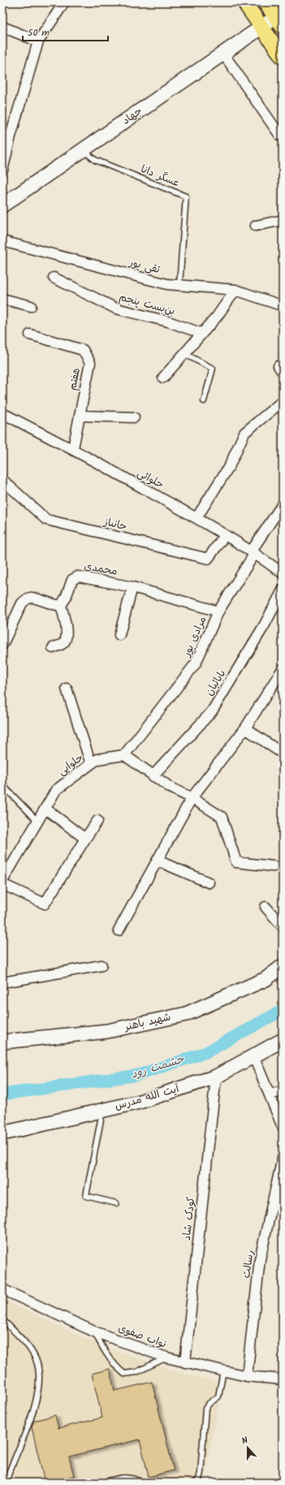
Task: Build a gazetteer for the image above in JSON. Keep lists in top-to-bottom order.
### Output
{
  "streets": {
    "main road": ["جهاد", "شهید باهنر", "آیت الله مدرس"],
    "street": [
      "تقی پور",
      "بن‌بست پنجم",
      "هفتم",
      "حلوائی",
      "جانباز",
      "محمدی",
      "مرادی پور",
      "بابائیان",
      "حلوایی",
      "کودک شاد",
      "رسالت",
      "نواب صفوی"
    ],
    "lane": ["عسگر دانا"]
  },
  "crossings": [
    ["جهاد", "عسگر دانا"],
    ["عسگر دانا", "تقی پور"],
    ["هفتم", "حلوائی"],
    ["حلوائی", "جانباز"],
    ["حلوائی", "مرادی پور"],
    ["محمدی", "مرادی پور"],
    ["مرادی پور", "حلوایی"],
    ["آیت الله مدرس", "کودک شاد"],
    ["کودک شاد", "نواب صفوی"],
    ["رسالت", "نواب صفوی"]
  ],
  "water": ["حشمت رود"],
  "scale_bar": "50 m",
  "north": "top"
}
